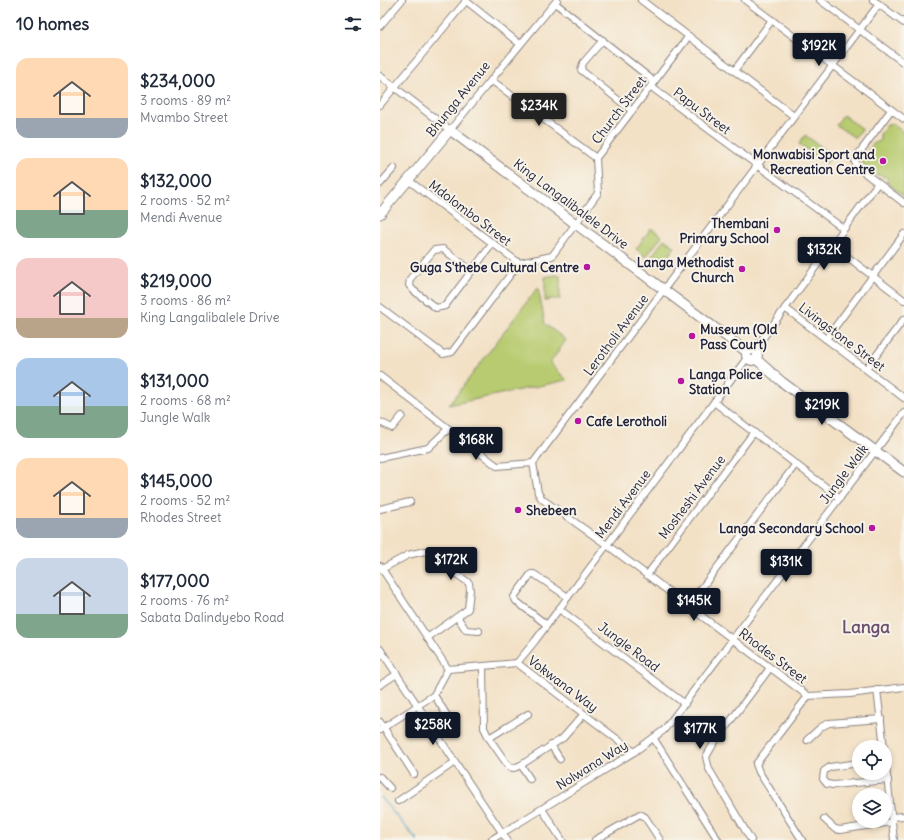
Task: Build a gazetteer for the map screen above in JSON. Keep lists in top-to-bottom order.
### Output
{
  "streets": {
    "street": [
      "Bhunga Avenue",
      "Church Street",
      "Papu Street",
      "King Langalibalele Drive",
      "Mdolombo Street",
      "Lerotholi Avenue",
      "Livingstone Street",
      "Jungle Walk",
      "Mosheshi Avenue",
      "Mendi Avenue",
      "Jungle Road",
      "Rhodes Street",
      "Vokwana Way",
      "Nolwana Way"
    ]
  },
  "crossings": [
    ["Bhunga Avenue", "Papu Street"],
    ["Bhunga Avenue", "King Langalibalele Drive"],
    ["Bhunga Avenue", "Mdolombo Street"],
    ["Church Street", "Papu Street"],
    ["Church Street", "King Langalibalele Drive"],
    ["Church Street", "Mdolombo Street"],
    ["Papu Street", "Lerotholi Avenue"],
    ["Papu Street", "Mendi Avenue"],
    ["King Langalibalele Drive", "Lerotholi Avenue"],
    ["King Langalibalele Drive", "Jungle Walk"],
    ["King Langalibalele Drive", "Mendi Avenue"],
    ["Lerotholi Avenue", "Rhodes Street"],
    ["Livingstone Street", "Mendi Avenue"],
    ["Jungle Walk", "Jungle Road"],
    ["Jungle Walk", "Rhodes Street"],
    ["Jungle Walk", "Nolwana Way"],
    ["Mosheshi Avenue", "Rhodes Street"],
    ["Mendi Avenue", "Jungle Road"],
    ["Mendi Avenue", "Rhodes Street"],
    ["Mendi Avenue", "Vokwana Way"],
    ["Vokwana Way", "Nolwana Way"]
  ],
  "districts": ["Langa"],
  "places": [
    "Monwabisi Sport and Recreation Centre",
    "Thembani Primary School",
    "Guga S'thebe Cultural Centre",
    "Langa Methodist Church",
    "Museum (Old Pass Court)",
    "Langa Police Station",
    "Cafe Lerotholi",
    "Shebeen",
    "Langa Secondary School"
  ],
  "page": {
    "heading": "10 homes",
    "price": [
      "$192K",
      "$234K",
      "$132K",
      "$219K",
      "$168K",
      "$172K",
      "$131K",
      "$145K",
      "$258K",
      "$177K"
    ],
    "list": [
      {
        "name": "$234,000",
        "note": "3 rooms · 89 m² · Mvambo Street"
      },
      {
        "name": "$132,000",
        "note": "2 rooms · 52 m² · Mendi Avenue"
      },
      {
        "name": "$219,000",
        "note": "3 rooms · 86 m² · King Langalibalele Drive"
      },
      {
        "name": "$131,000",
        "note": "2 rooms · 68 m² · Jungle Walk"
      },
      {
        "name": "$145,000",
        "note": "2 rooms · 52 m² · Rhodes Street"
      },
      {
        "name": "$177,000",
        "note": "2 rooms · 76 m² · Sabata Dalindyebo Road"
      }
    ]
  }
}
